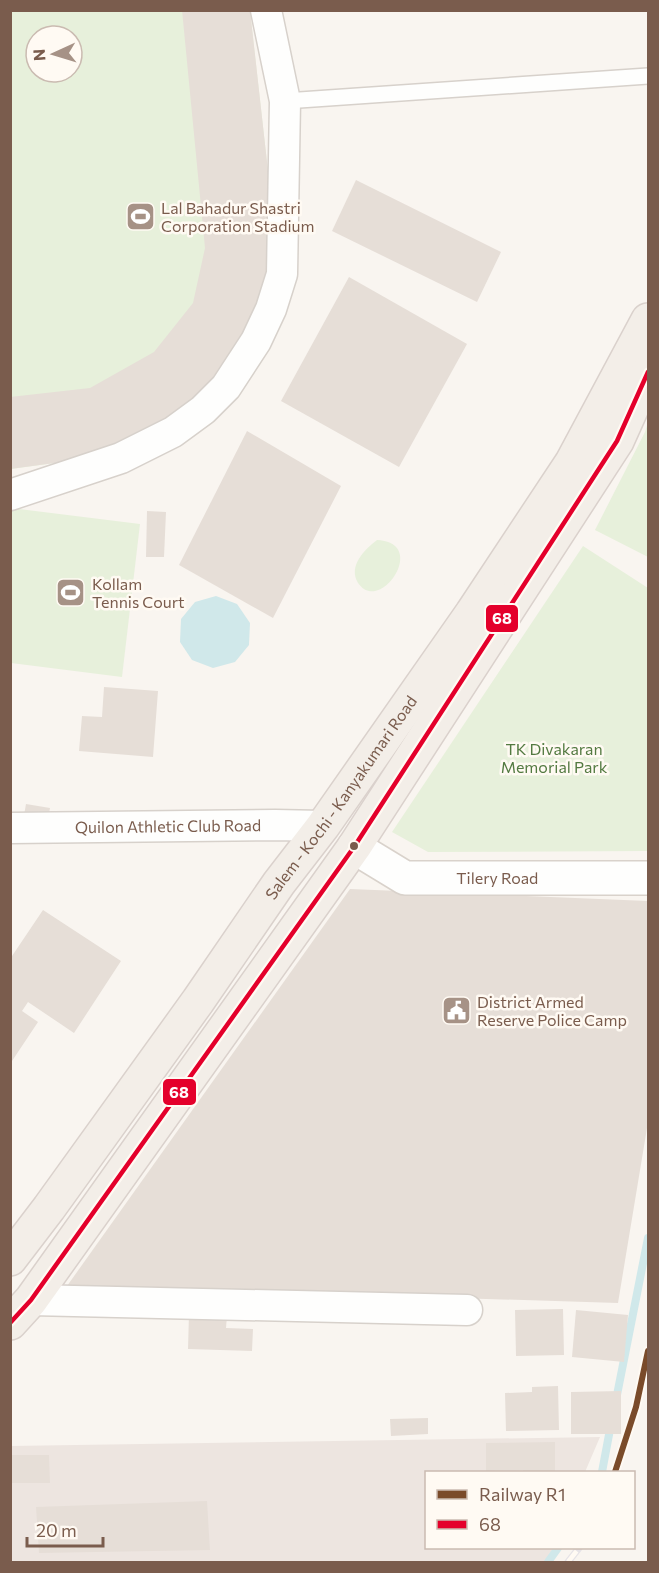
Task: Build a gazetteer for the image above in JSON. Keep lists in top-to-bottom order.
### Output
{
  "streets": {
    "main road": ["Salem - Kochi - Kanyakumari Road"],
    "street": ["Quilon Athletic Club Road", "Tilery Road"]
  },
  "crossings": [
    ["Salem - Kochi - Kanyakumari Road", "Quilon Athletic Club Road"]
  ],
  "parks": ["TK Divakaran Memorial Park"],
  "places": {
    "sports": ["Lal Bahadur Shastri Corporation Stadium", "Kollam Tennis Court"],
    "public building": ["District Armed Reserve Police Camp"]
  },
  "lines": ["transit line 68", "rail line R1"],
  "legend": ["Railway R1", "68"],
  "scale_bar": "20 m",
  "north": "left"
}
